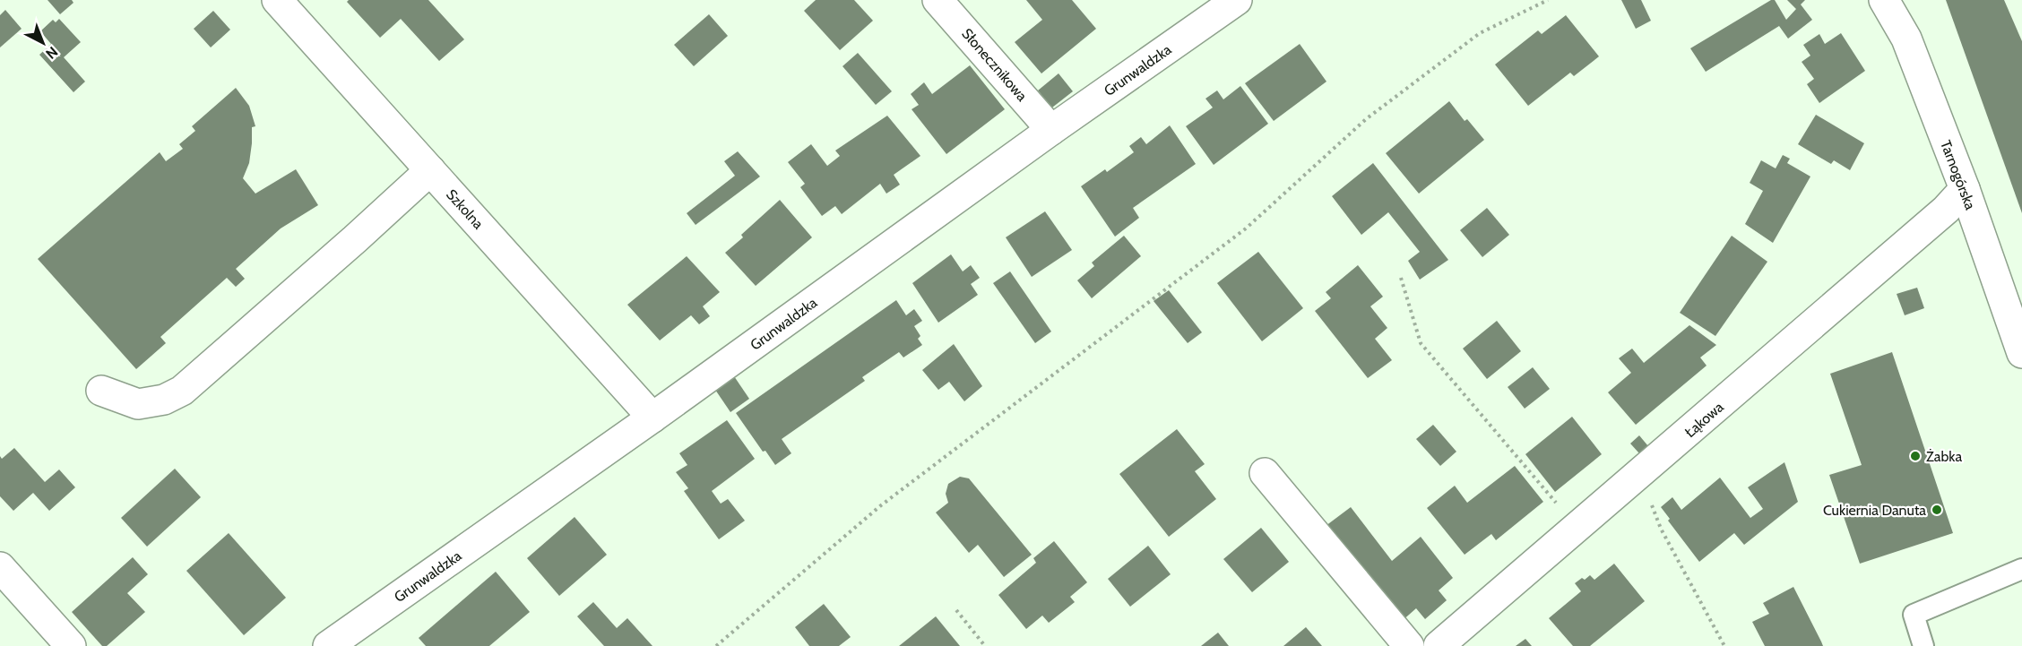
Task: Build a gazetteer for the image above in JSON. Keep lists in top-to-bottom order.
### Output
{
  "streets": {
    "street": [
      "Słonecznikowa",
      "Grunwaldzka",
      "Tarnogórska",
      "Szkolna",
      "Łąkowa"
    ]
  },
  "crossings": [
    ["Słonecznikowa", "Grunwaldzka"],
    ["Grunwaldzka", "Szkolna"],
    ["Tarnogórska", "Łąkowa"]
  ],
  "places": ["Żabka", "Cukiernia Danuta"],
  "north": "bottom right"
}
